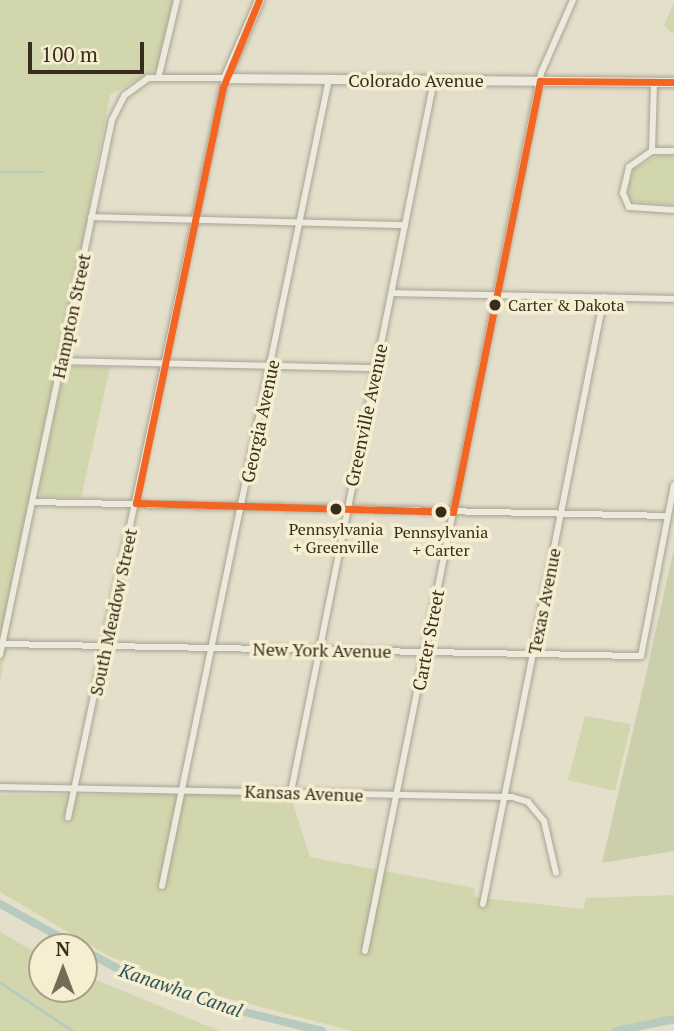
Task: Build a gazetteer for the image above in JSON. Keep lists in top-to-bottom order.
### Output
{
  "streets": {
    "street": [
      "Colorado Avenue",
      "Hampton Street",
      "Greenville Avenue",
      "Georgia Avenue",
      "Texas Avenue",
      "South Meadow Street",
      "Carter Street",
      "New York Avenue",
      "Kansas Avenue"
    ]
  },
  "crossings": [
    ["Colorado Avenue", "Hampton Street"],
    ["Colorado Avenue", "Greenville Avenue"],
    ["Colorado Avenue", "Georgia Avenue"],
    ["Colorado Avenue", "South Meadow Street"],
    ["Colorado Avenue", "Carter Street"],
    ["Hampton Street", "New York Avenue"],
    ["Greenville Avenue", "New York Avenue"],
    ["Greenville Avenue", "Kansas Avenue"],
    ["Georgia Avenue", "New York Avenue"],
    ["Georgia Avenue", "Kansas Avenue"],
    ["Texas Avenue", "New York Avenue"],
    ["Texas Avenue", "Kansas Avenue"],
    ["South Meadow Street", "New York Avenue"],
    ["South Meadow Street", "Kansas Avenue"],
    ["Carter Street", "New York Avenue"],
    ["Carter Street", "Kansas Avenue"]
  ],
  "water": ["Kanawha Canal"],
  "places": ["Carter & Dakota", "Pennsylvania + Greenville", "Pennsylvania + Carter"],
  "scale_bar": "100 m",
  "north": "top"
}
